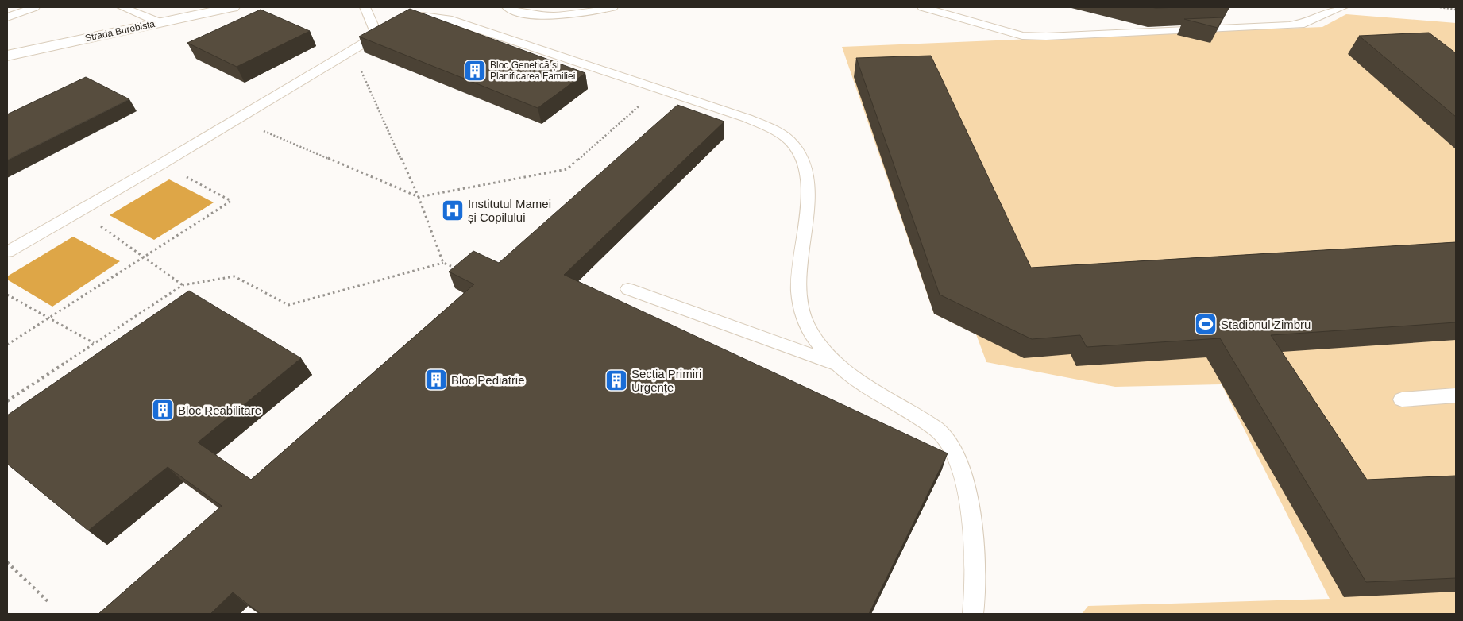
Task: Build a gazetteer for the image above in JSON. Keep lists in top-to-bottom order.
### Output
{
  "streets": {
    "main road": ["Strada Burebista"]
  },
  "places": {
    "building": [
      "Bloc Genetică și Planificarea Familiei",
      "Bloc Pediatrie",
      "Secția Primiri Urgențe",
      "Bloc Reabilitare"
    ],
    "hospital": ["Institutul Mamei și Copilului"],
    "sports": ["Stadionul Zimbru"]
  }
}
